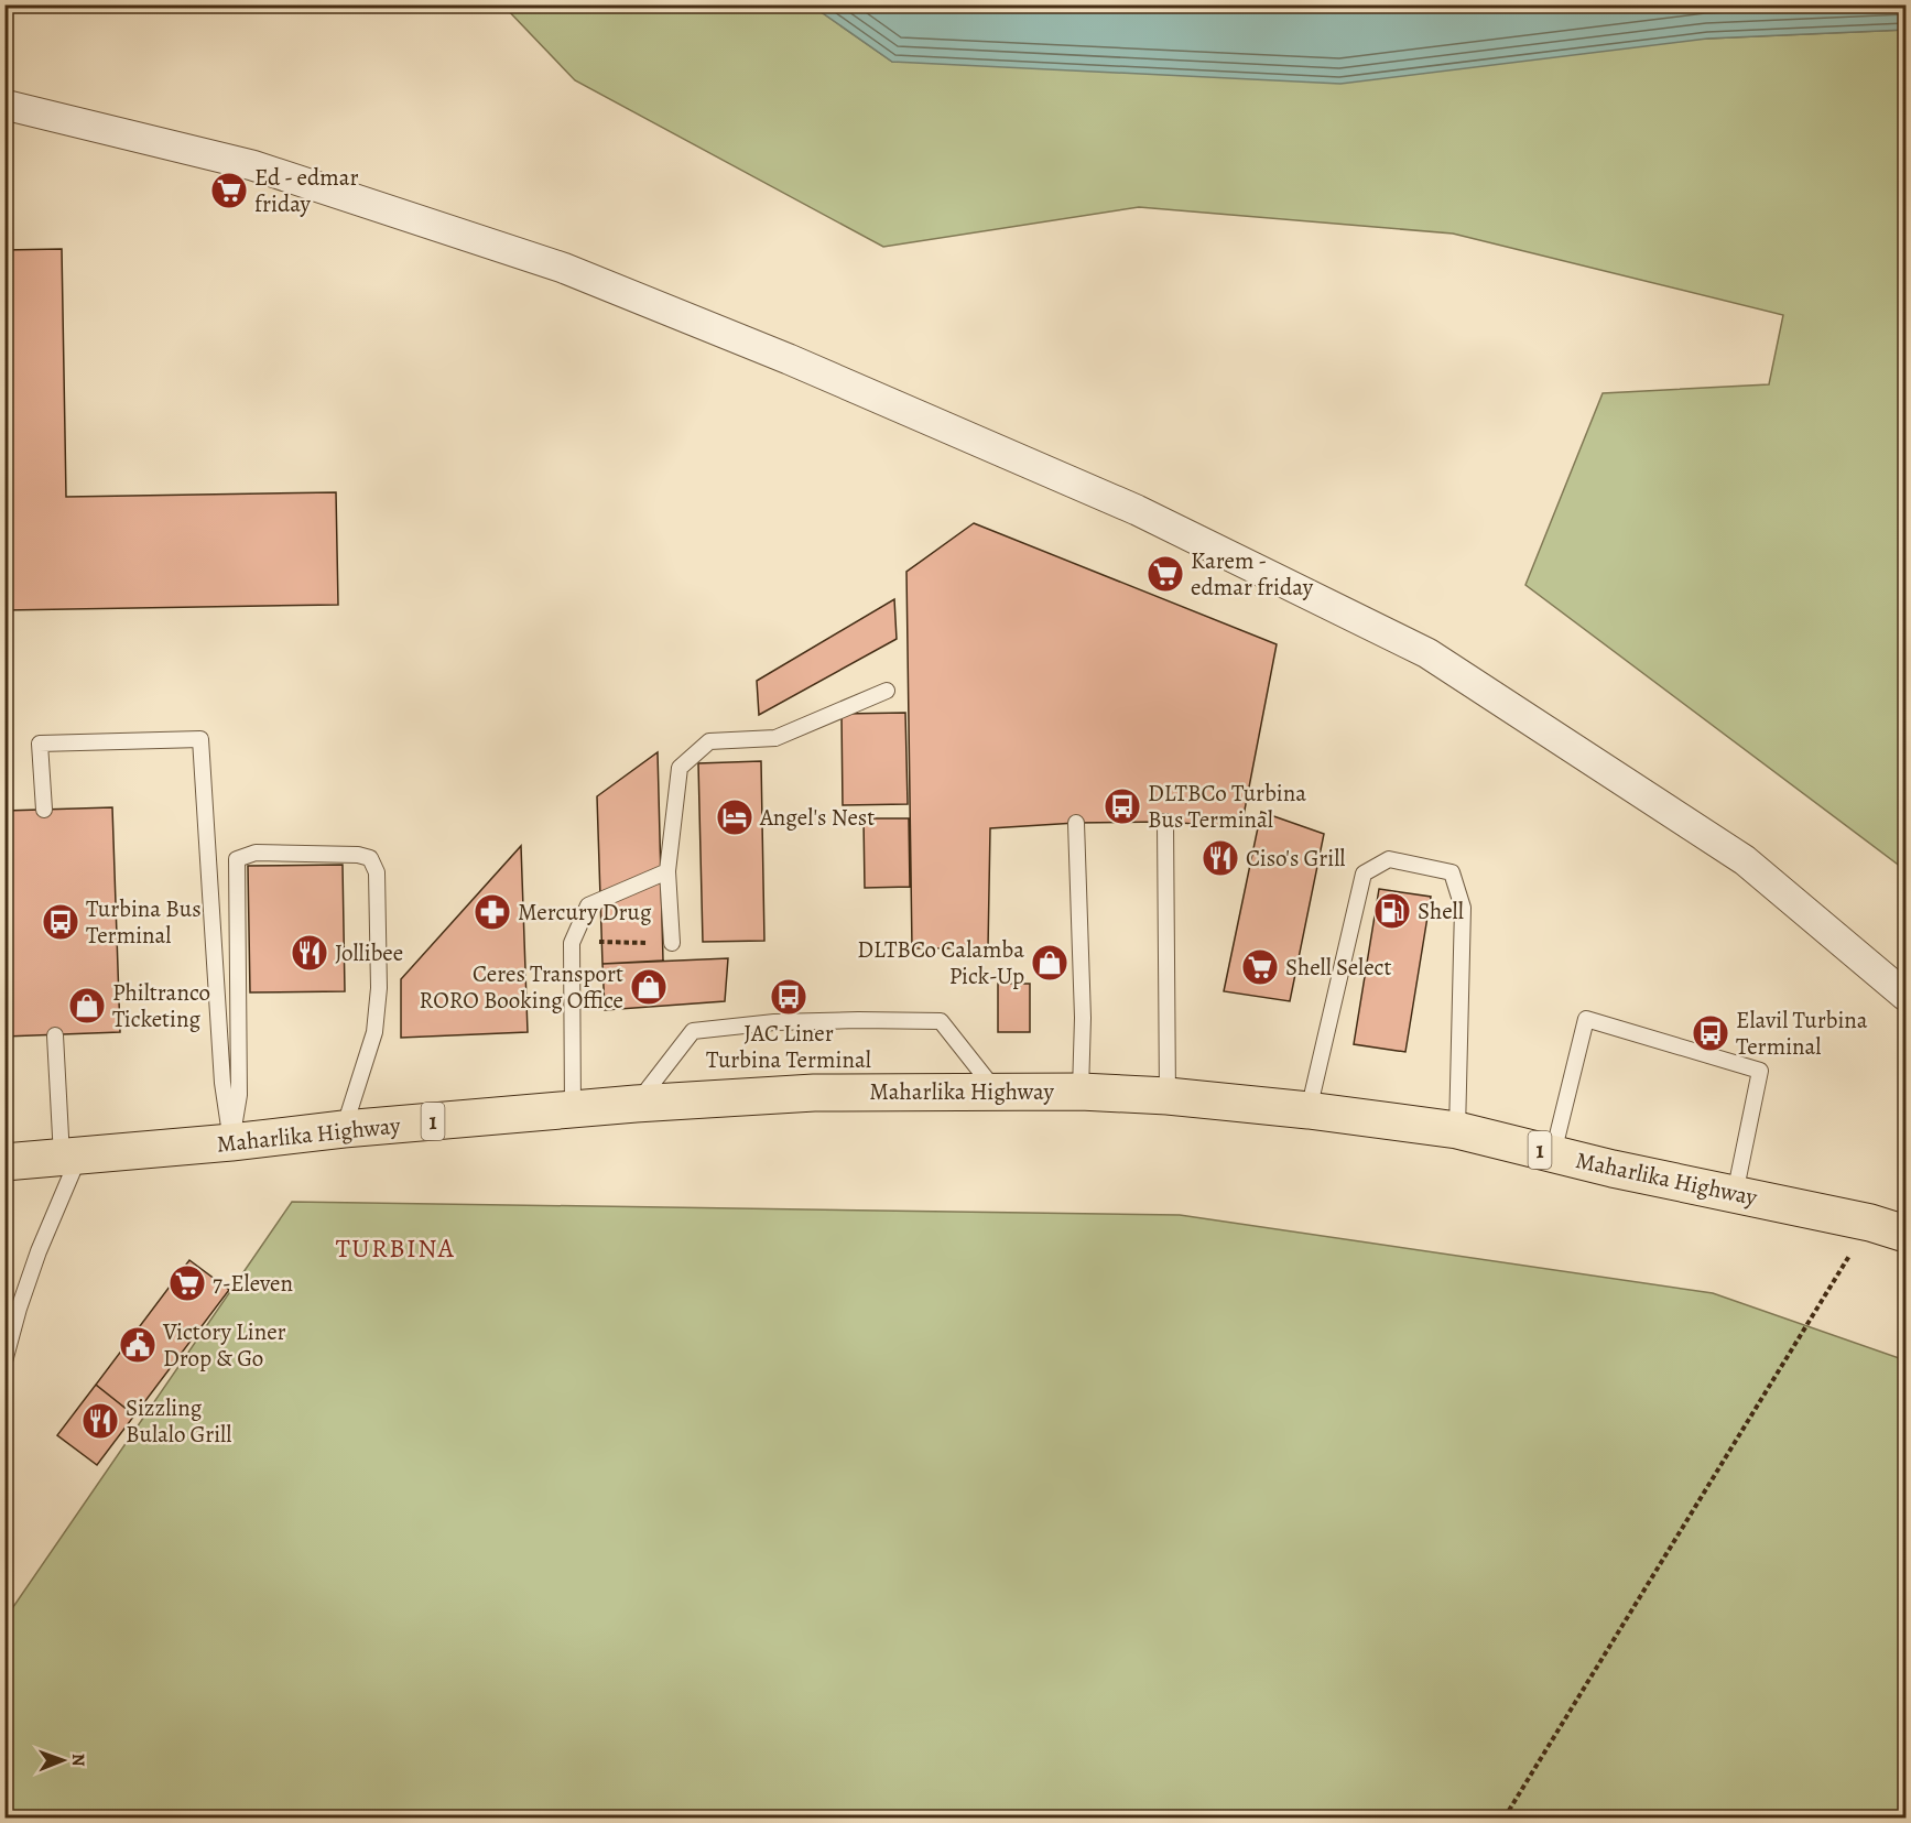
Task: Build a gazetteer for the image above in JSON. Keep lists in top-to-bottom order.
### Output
{
  "streets": {
    "highway": ["Maharlika Highway", "1"]
  },
  "districts": ["TURBINA"],
  "places": {
    "supermarket": [
      "Ed - edmar friday",
      "Karem - edmar friday",
      "Shell Select",
      "7-Eleven"
    ],
    "bus stop": [
      "DLTBCo Turbina Bus Terminal",
      "Turbina Bus Terminal",
      "JAC Liner Turbina Terminal",
      "Elavil Turbina Terminal"
    ],
    "hotel": ["Angel's Nest"],
    "restaurant": ["Ciso's Grill", "Jollibee", "Sizzling Bulalo Grill"],
    "fuel station": ["Shell"],
    "pharmacy": ["Mercury Drug"],
    "shop": ["DLTBCo Calamba Pick-Up", "Ceres Transport RORO Booking Office", "Philtranco Ticketing"],
    "public building": ["Victory Liner Drop & Go"]
  },
  "north": "right"
}
